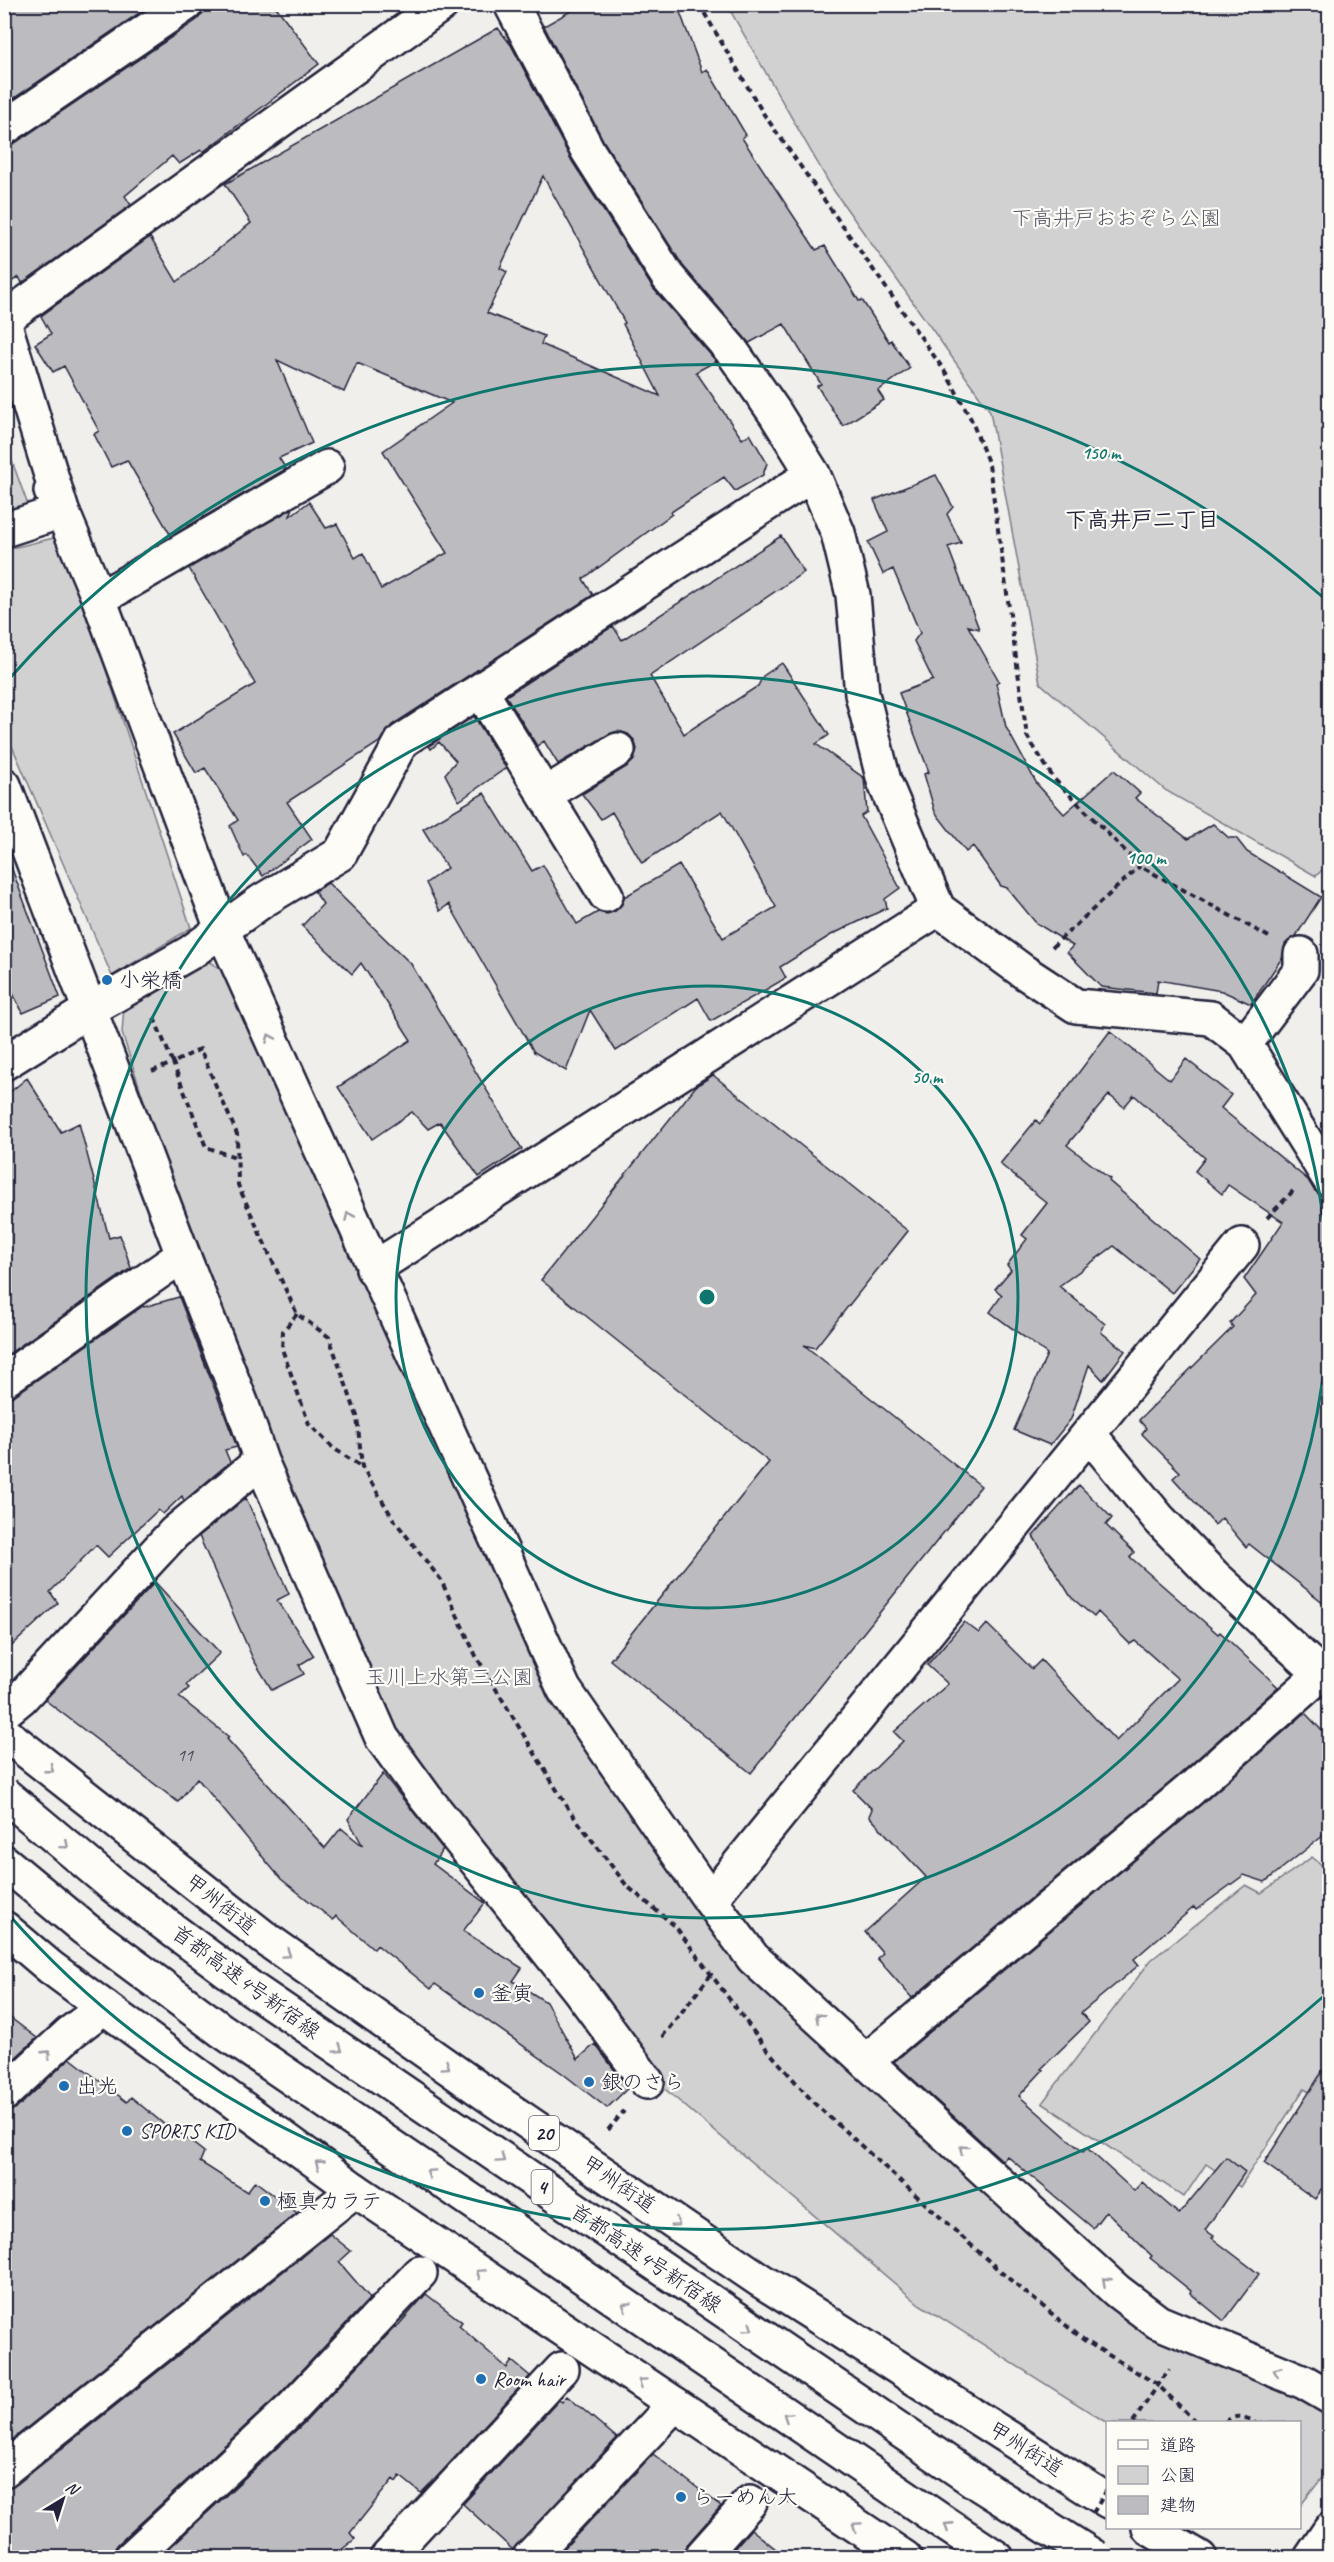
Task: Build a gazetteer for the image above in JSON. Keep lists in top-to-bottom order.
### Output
{
  "streets": {
    "main road": [
      "甲州街道",
      "首都高速4号新宿線",
      "20",
      "4"
    ]
  },
  "districts": ["下高井戸二丁目"],
  "parks": ["下高井戸おおぞら公園", "玉川上水第三公園"],
  "places": [
    "小栄橋",
    "釜寅",
    "銀のさら",
    "出光",
    "SPORTS KID",
    "極真カラテ",
    "Room hair",
    "らーめん大"
  ],
  "house_numbers": ["11"],
  "legend": ["道路", "公園", "建物"],
  "north": "top right",
  "rings": ["150 m", "100 m", "50 m"]
}
